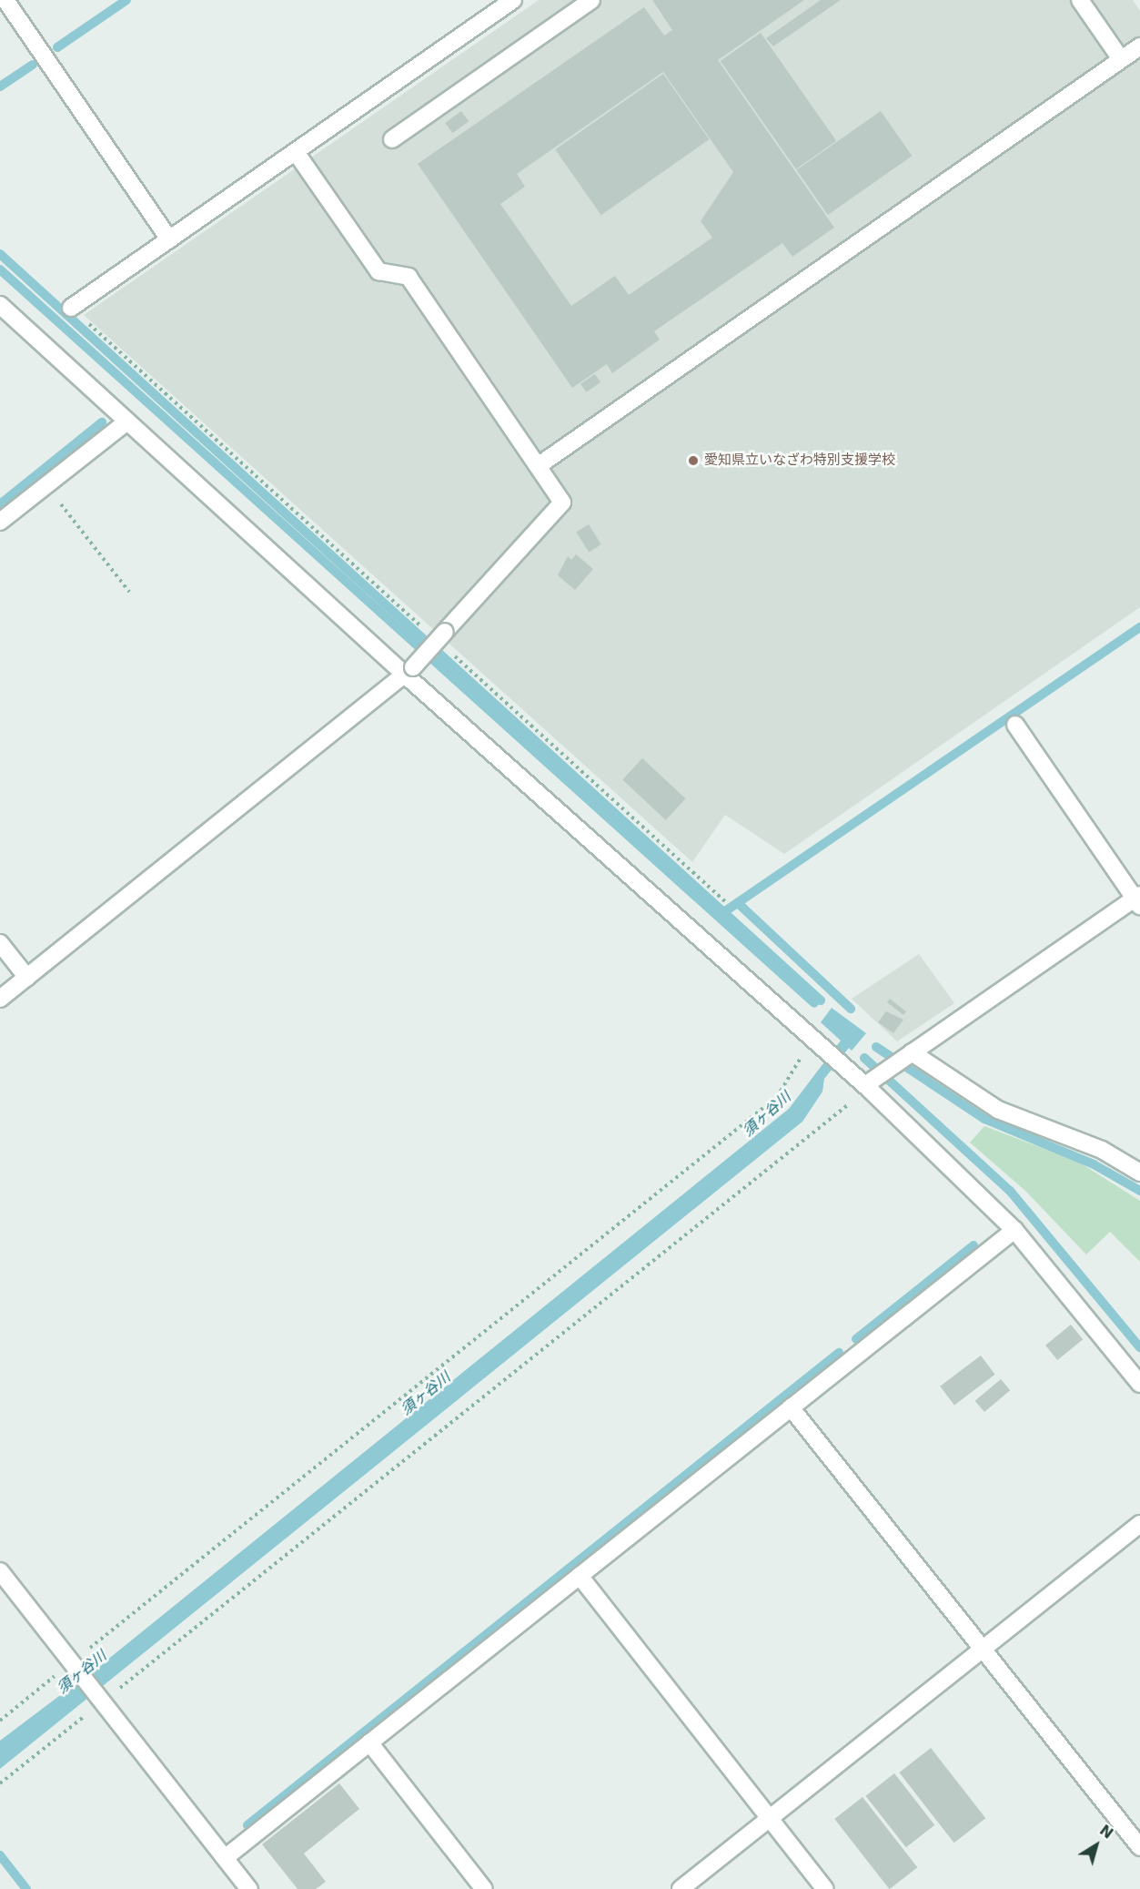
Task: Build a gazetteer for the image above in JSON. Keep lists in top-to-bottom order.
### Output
{
  "water": ["須ヶ谷川"],
  "places": ["愛知県立いなざわ特別支援学校"],
  "north": "top right"
}
